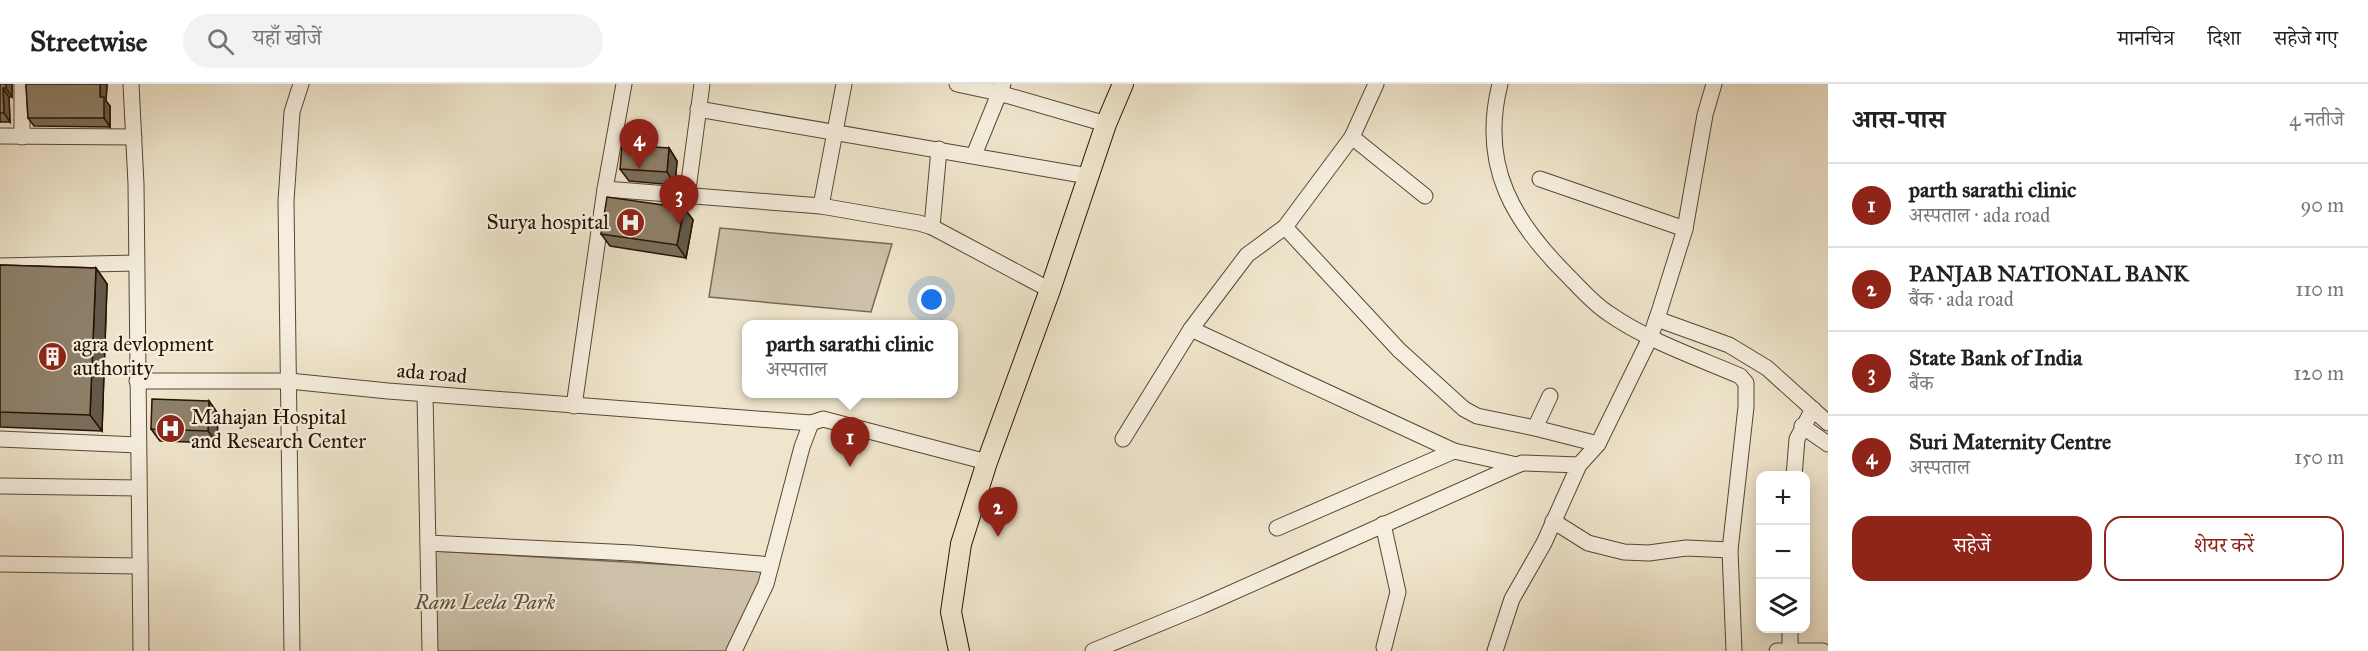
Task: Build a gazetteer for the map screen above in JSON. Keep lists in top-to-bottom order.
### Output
{
  "streets": {
    "street": ["ada road"]
  },
  "parks": ["Ram Leela Park"],
  "places": {
    "hospital": ["Surya hospital", "Mahajan Hospital and Research Center"],
    "building": ["agra devlopment authority"]
  },
  "page": {
    "header": "Streetwise",
    "search": "यहाँ खोजें",
    "nav": ["मानचित्र", "दिशा", "सहेजे गए"],
    "heading": ["आस-पास", "4 नतीजे"],
    "pins": [
      "4",
      "3",
      "1",
      "2"
    ],
    "list": [
      {
        "mark": "1",
        "name": "parth sarathi clinic",
        "note": "अस्पताल · ada road",
        "value": "90 m"
      },
      {
        "mark": "2",
        "name": "PANJAB NATIONAL BANK",
        "note": "बैंक · ada road",
        "value": "110 m"
      },
      {
        "mark": "3",
        "name": "State Bank of India",
        "note": "बैंक",
        "value": "120 m"
      },
      {
        "mark": "4",
        "name": "Suri Maternity Centre",
        "note": "अस्पताल",
        "value": "150 m"
      }
    ],
    "popup": ["parth sarathi clinic", "अस्पताल"],
    "map_buttons": ["+", "−"],
    "buttons": ["सहेजें", "शेयर करें"]
  }
}
